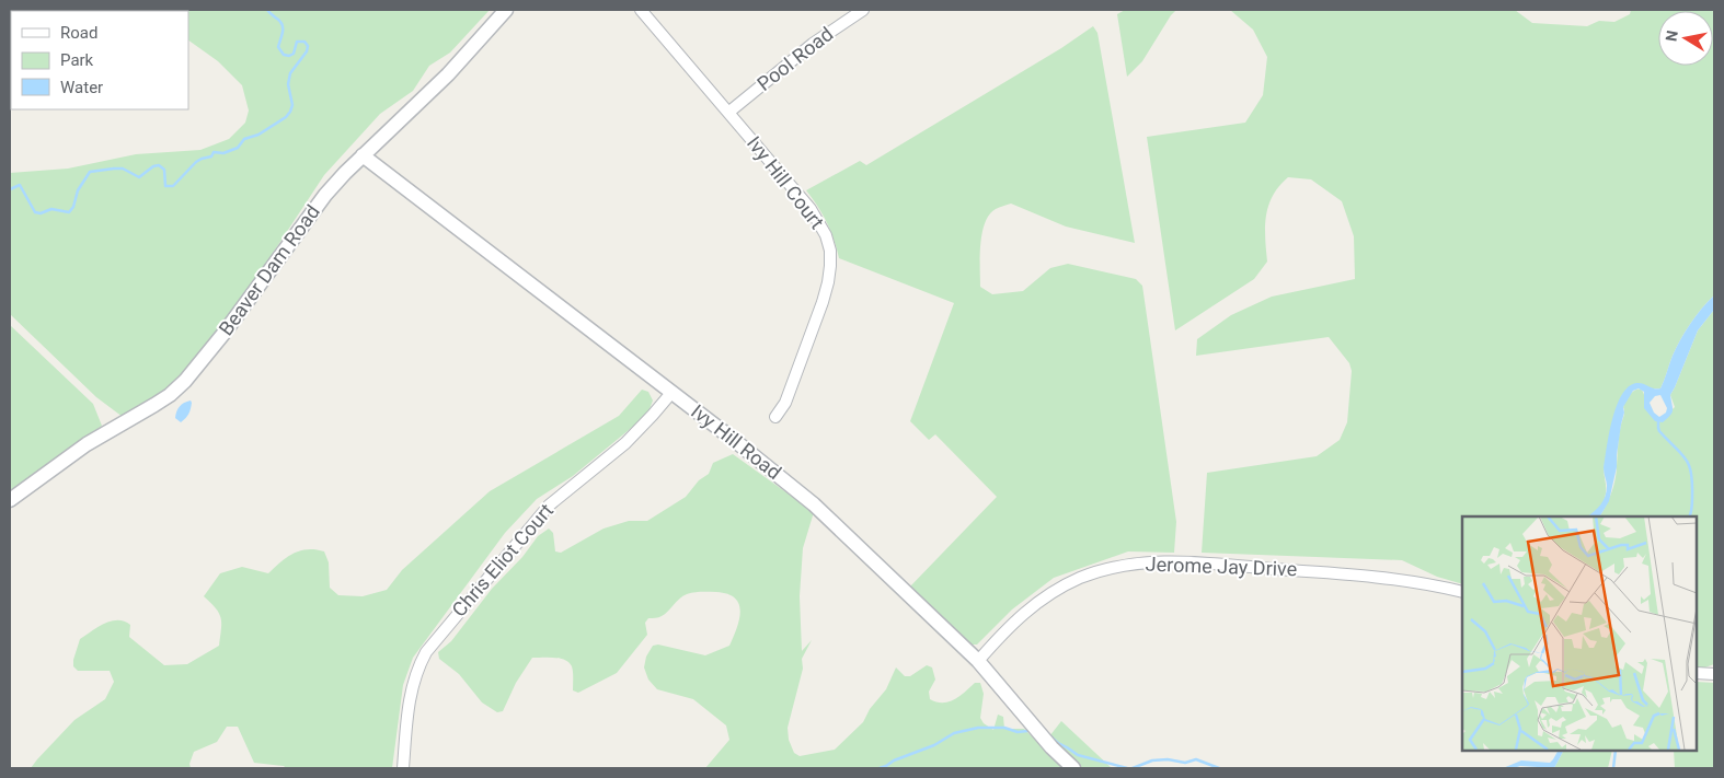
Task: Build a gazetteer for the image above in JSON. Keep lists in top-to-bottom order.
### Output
{
  "streets": {
    "street": [
      "Pool Road",
      "Ivy Hill Court",
      "Beaver Dam Road",
      "Ivy Hill Road",
      "Chris Eliot Court",
      "Jerome Jay Drive"
    ]
  },
  "crossings": [
    ["Pool Road", "Ivy Hill Court"],
    ["Beaver Dam Road", "Ivy Hill Road"],
    ["Ivy Hill Road", "Chris Eliot Court"],
    ["Ivy Hill Road", "Jerome Jay Drive"]
  ],
  "legend": ["Road", "Park", "Water"],
  "north": "left"
}
